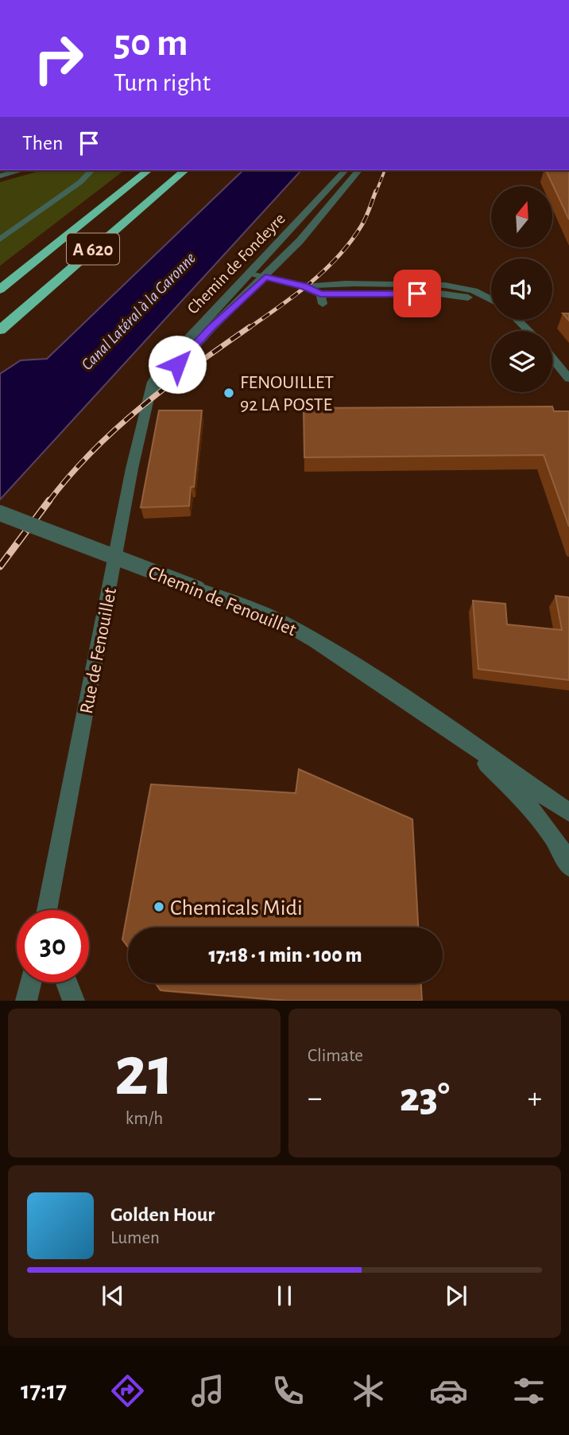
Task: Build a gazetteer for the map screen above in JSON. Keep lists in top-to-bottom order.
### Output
{
  "streets": {
    "highway": ["A 620"],
    "street": ["Chemin de Fondeyre", "Chemin de Fenouillet", "Rue de Fenouillet"]
  },
  "crossings": [
    ["Chemin de Fondeyre", "Rue de Fenouillet"]
  ],
  "water": ["Canal Latéral à la Garonne"],
  "places": ["FENOUILLET 92 LA POSTE", "Chemicals Midi"],
  "north": "top",
  "page": {
    "turn": ["50 m", "Turn right"],
    "then": "Then",
    "limit": "30",
    "trip": "17:18 · 1 min · 100 m",
    "tile": [
      ["21", "km/h"],
      "Climate"
    ],
    "heat": ["−", "23°", "+"],
    "song": ["Golden Hour", "Lumen"],
    "tabs": "17:17"
  }
}
